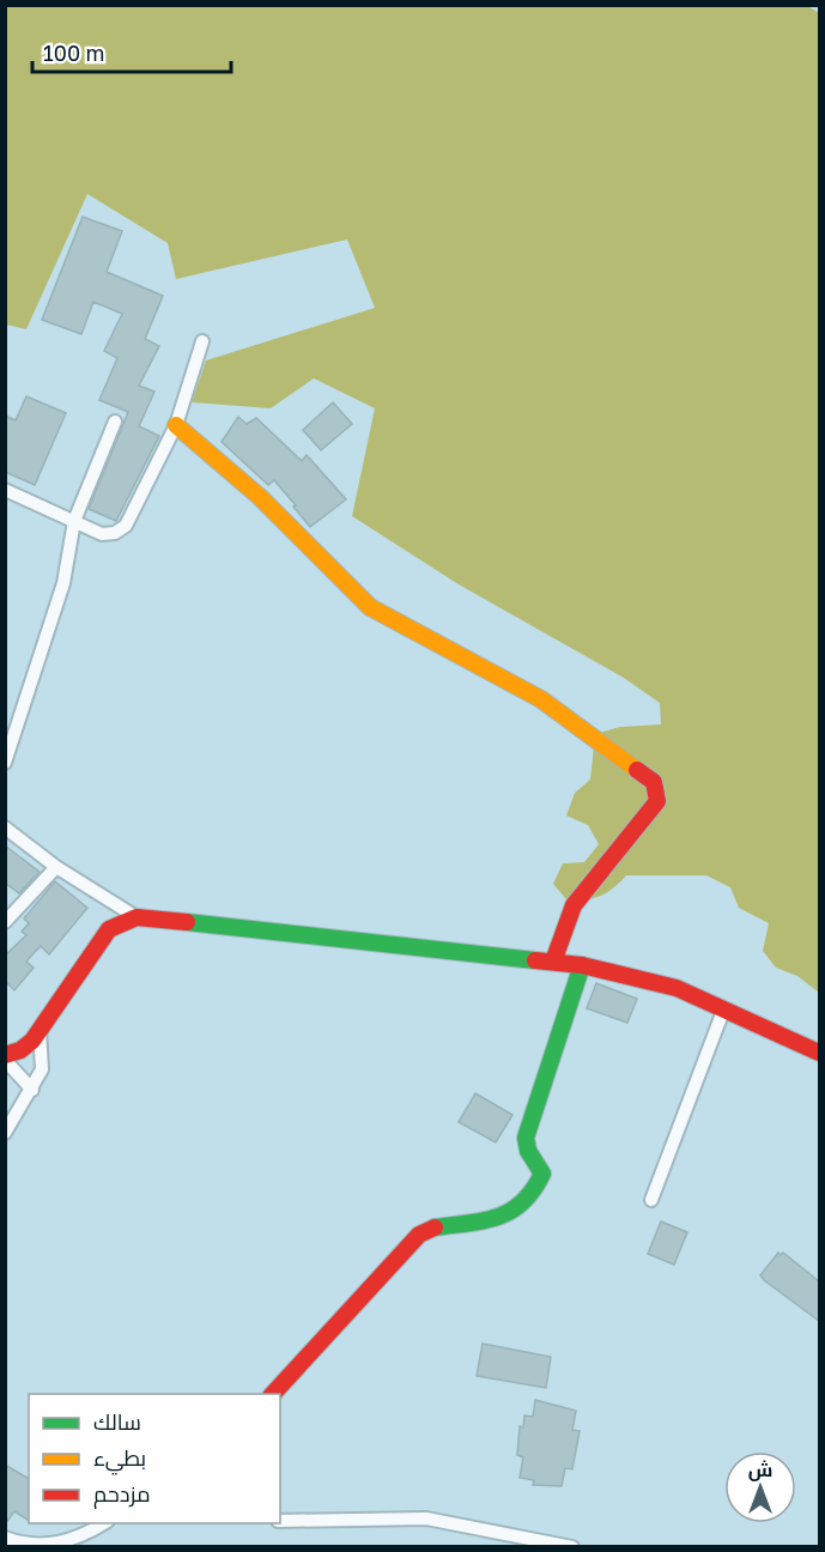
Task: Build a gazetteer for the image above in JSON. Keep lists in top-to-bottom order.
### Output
{
  "legend": ["سالك", "بطيء", "مزدحم"],
  "scale_bar": "100 m",
  "north": "top"
}
